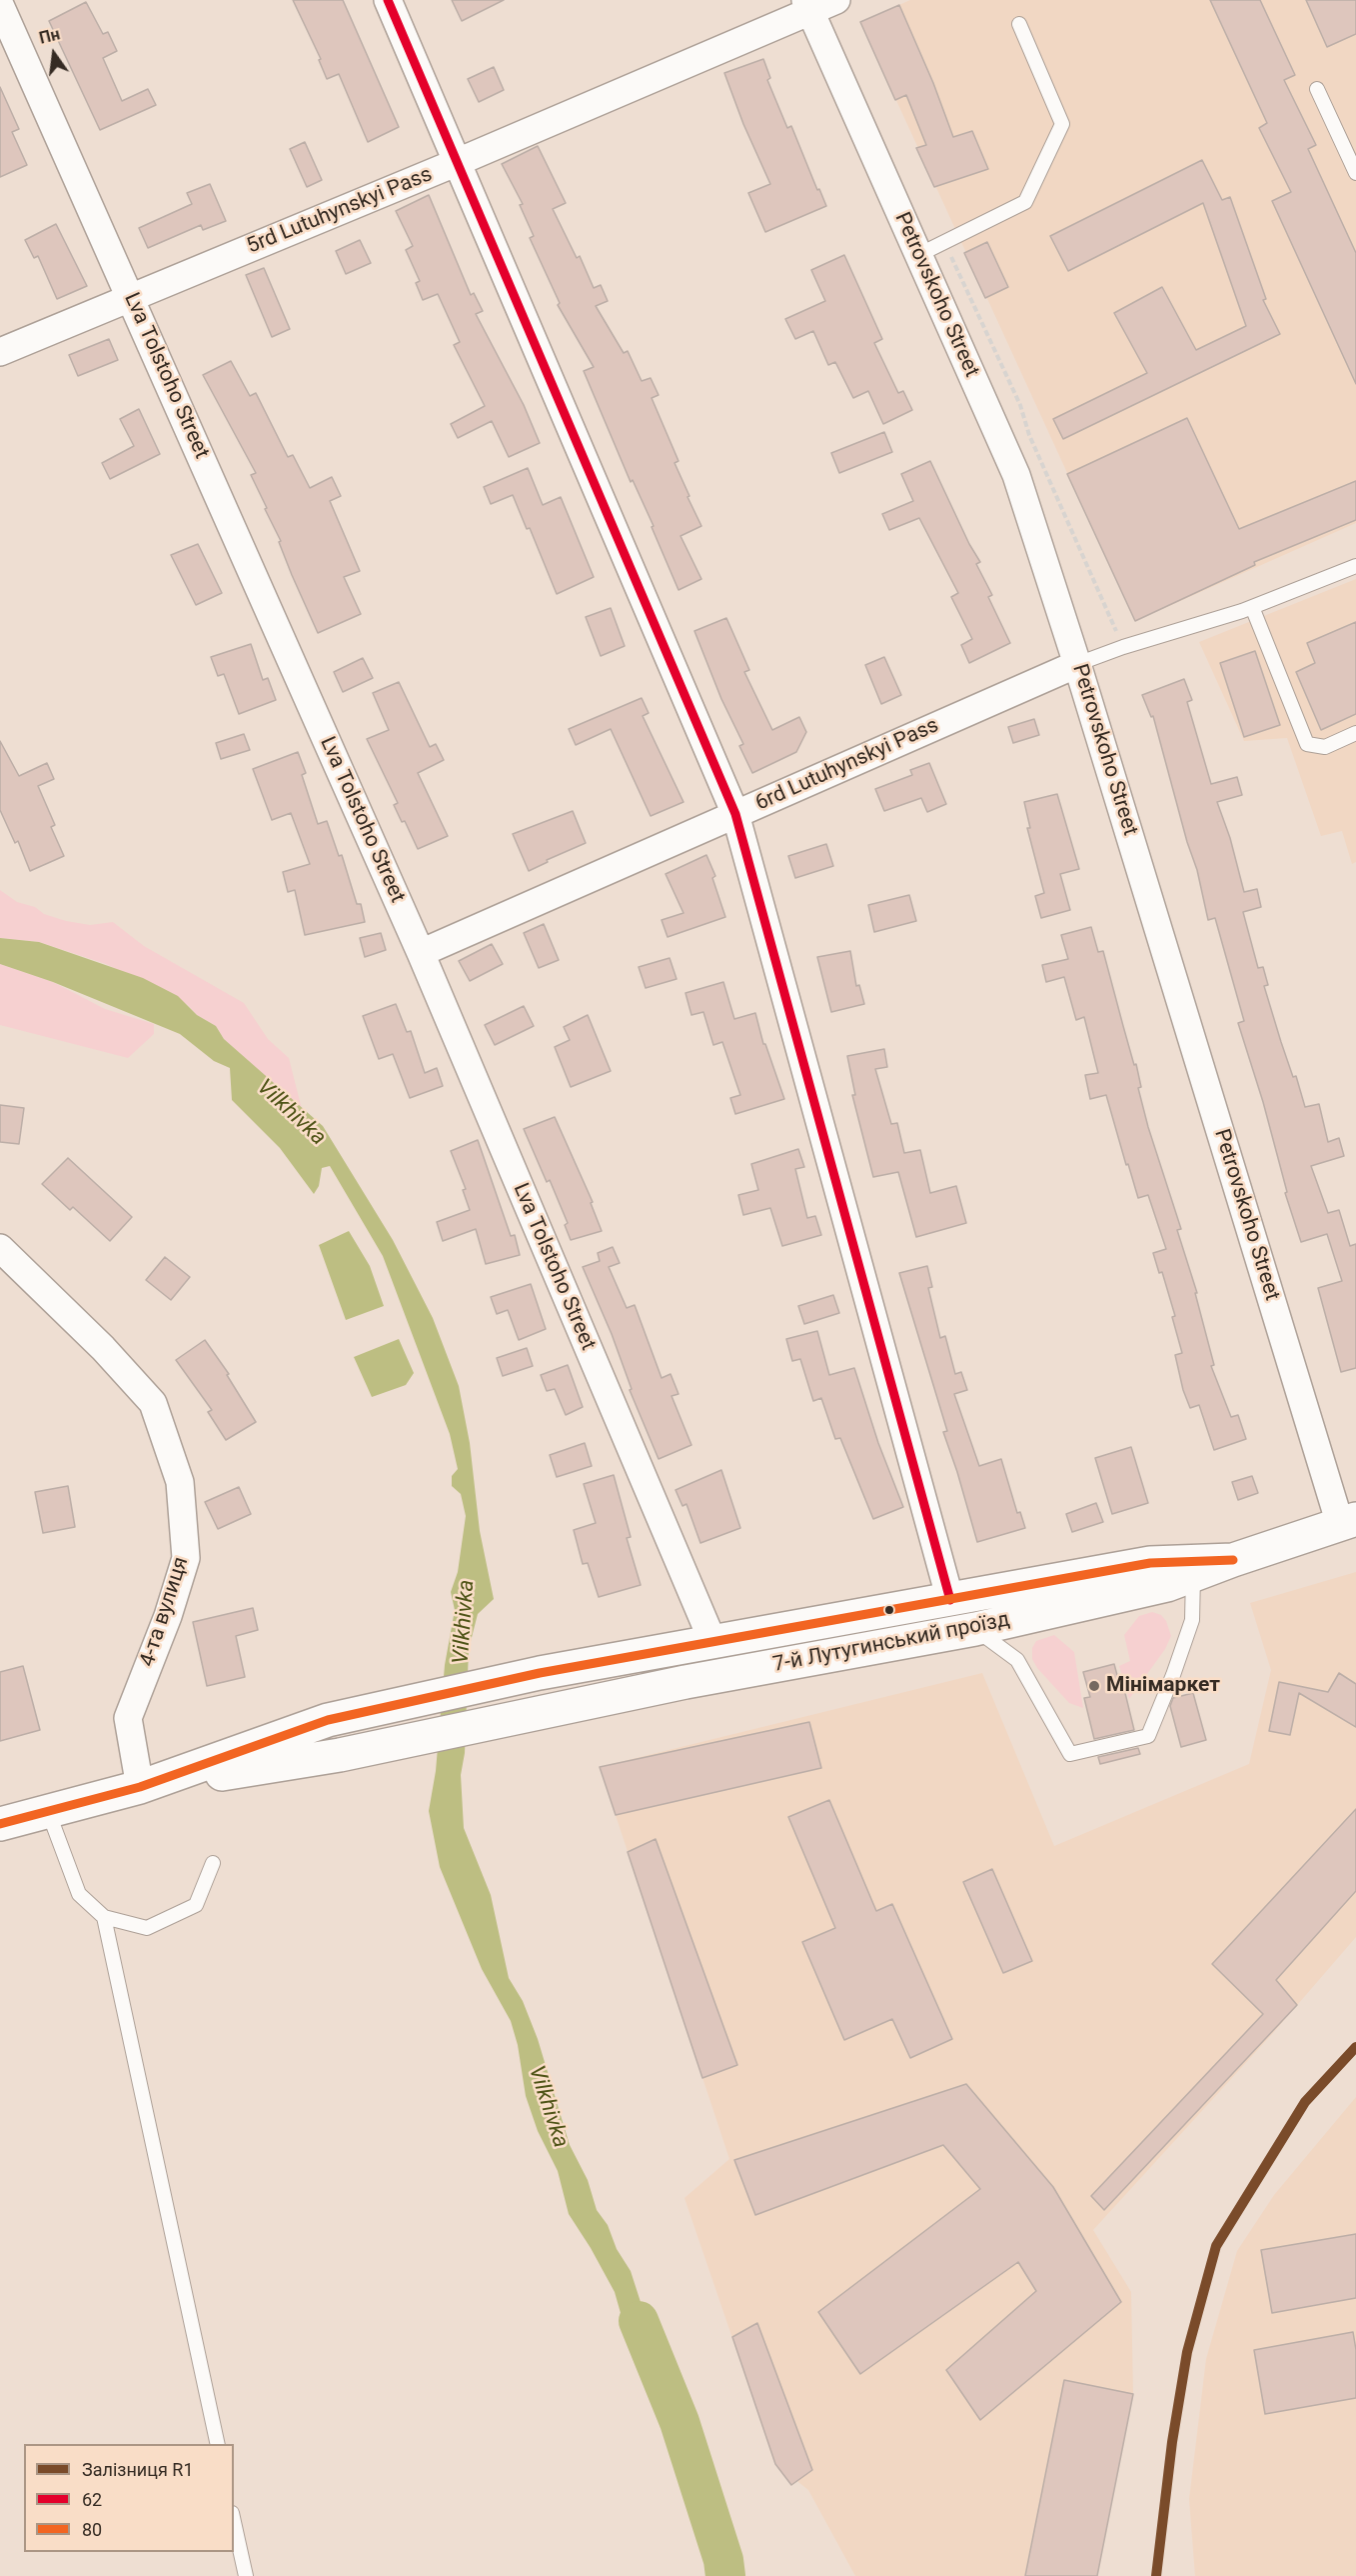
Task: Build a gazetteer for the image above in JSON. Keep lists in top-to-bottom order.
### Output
{
  "streets": {
    "main road": ["7-й Лутугинський проїзд"],
    "street": [
      "5rd Lutuhynskyi Pass",
      "Petrovskoho Street",
      "Lva Tolstoho Street",
      "6rd Lutuhynskyi Pass",
      "4-та вулиця"
    ]
  },
  "crossings": [
    ["5rd Lutuhynskyi Pass", "Petrovskoho Street"],
    ["5rd Lutuhynskyi Pass", "Lva Tolstoho Street"],
    ["Petrovskoho Street", "6rd Lutuhynskyi Pass"],
    ["Petrovskoho Street", "7-й Лутугинський проїзд"],
    ["Lva Tolstoho Street", "6rd Lutuhynskyi Pass"],
    ["Lva Tolstoho Street", "7-й Лутугинський проїзд"],
    ["4-та вулиця", "7-й Лутугинський проїзд"]
  ],
  "water": ["Vilkhivka"],
  "places": ["Мінімаркет"],
  "lines": ["transit line 62", "transit line 80", "rail line R1"],
  "legend": ["Залізниця R1", "62", "80"],
  "north": "top"
}
